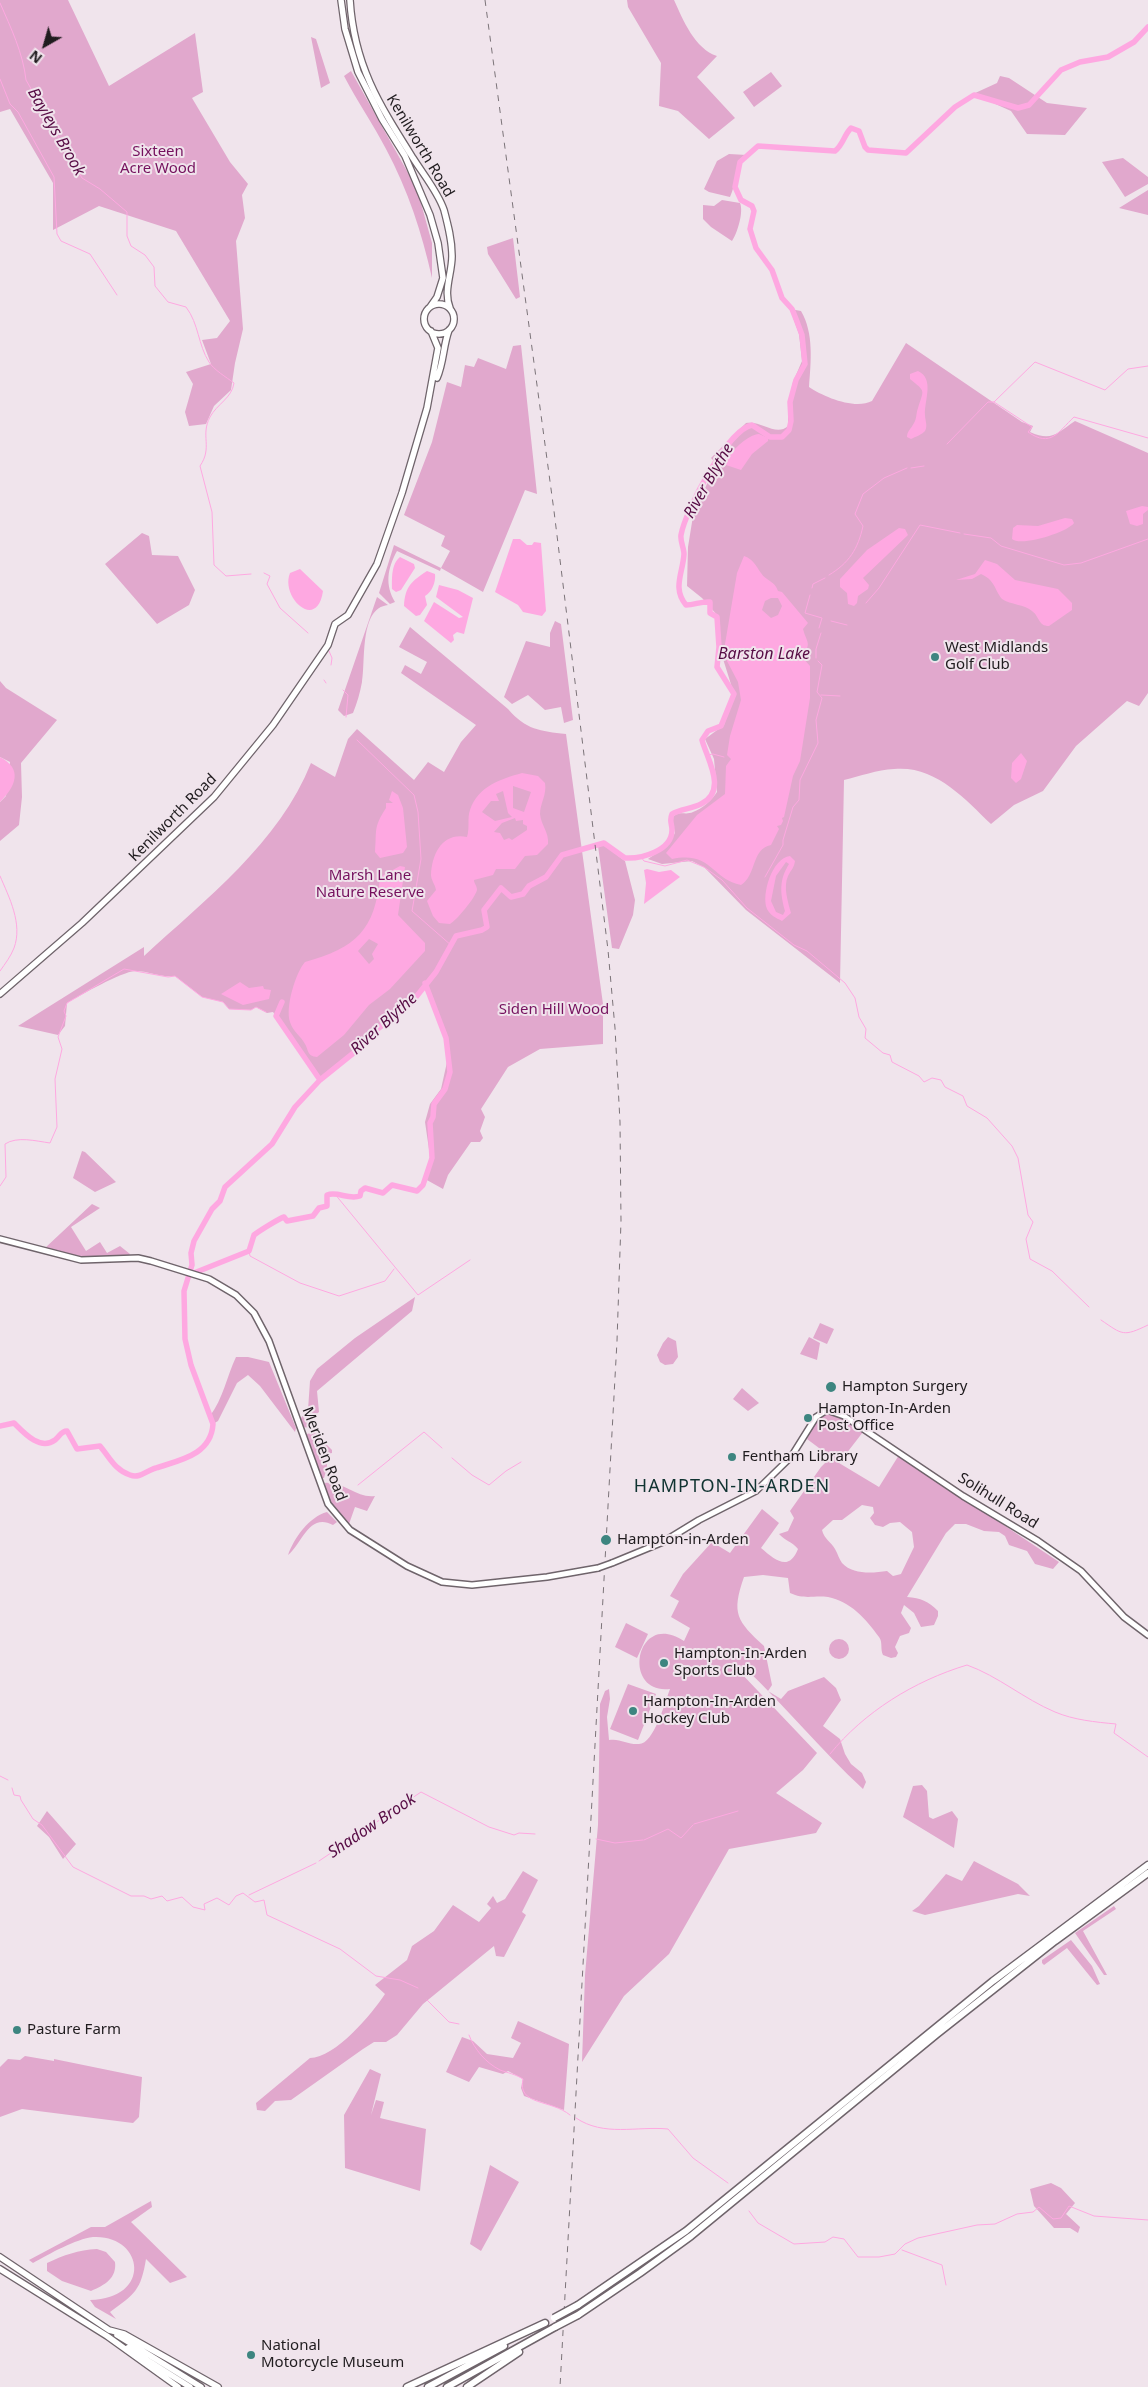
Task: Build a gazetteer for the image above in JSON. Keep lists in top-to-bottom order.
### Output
{
  "streets": {
    "highway": ["Kenilworth Road"],
    "main road": ["Meriden Road", "Solihull Road"]
  },
  "crossings": [
    ["Meriden Road", "Solihull Road"]
  ],
  "districts": ["HAMPTON-IN-ARDEN"],
  "water": [
    "Bayleys Brook",
    "River Blythe",
    "Barston Lake",
    "Shadow Brook"
  ],
  "parks": ["Sixteen Acre Wood", "Marsh Lane Nature Reserve", "Siden Hill Wood"],
  "places": [
    "West Midlands Golf Club",
    "Hampton Surgery",
    "Hampton-In-Arden Post Office",
    "Fentham Library",
    "Hampton-in-Arden",
    "Hampton-In-Arden Sports Club",
    "Hampton-In-Arden Hockey Club",
    "Pasture Farm",
    "National Motorcycle Museum"
  ],
  "north": "bottom left"
}
